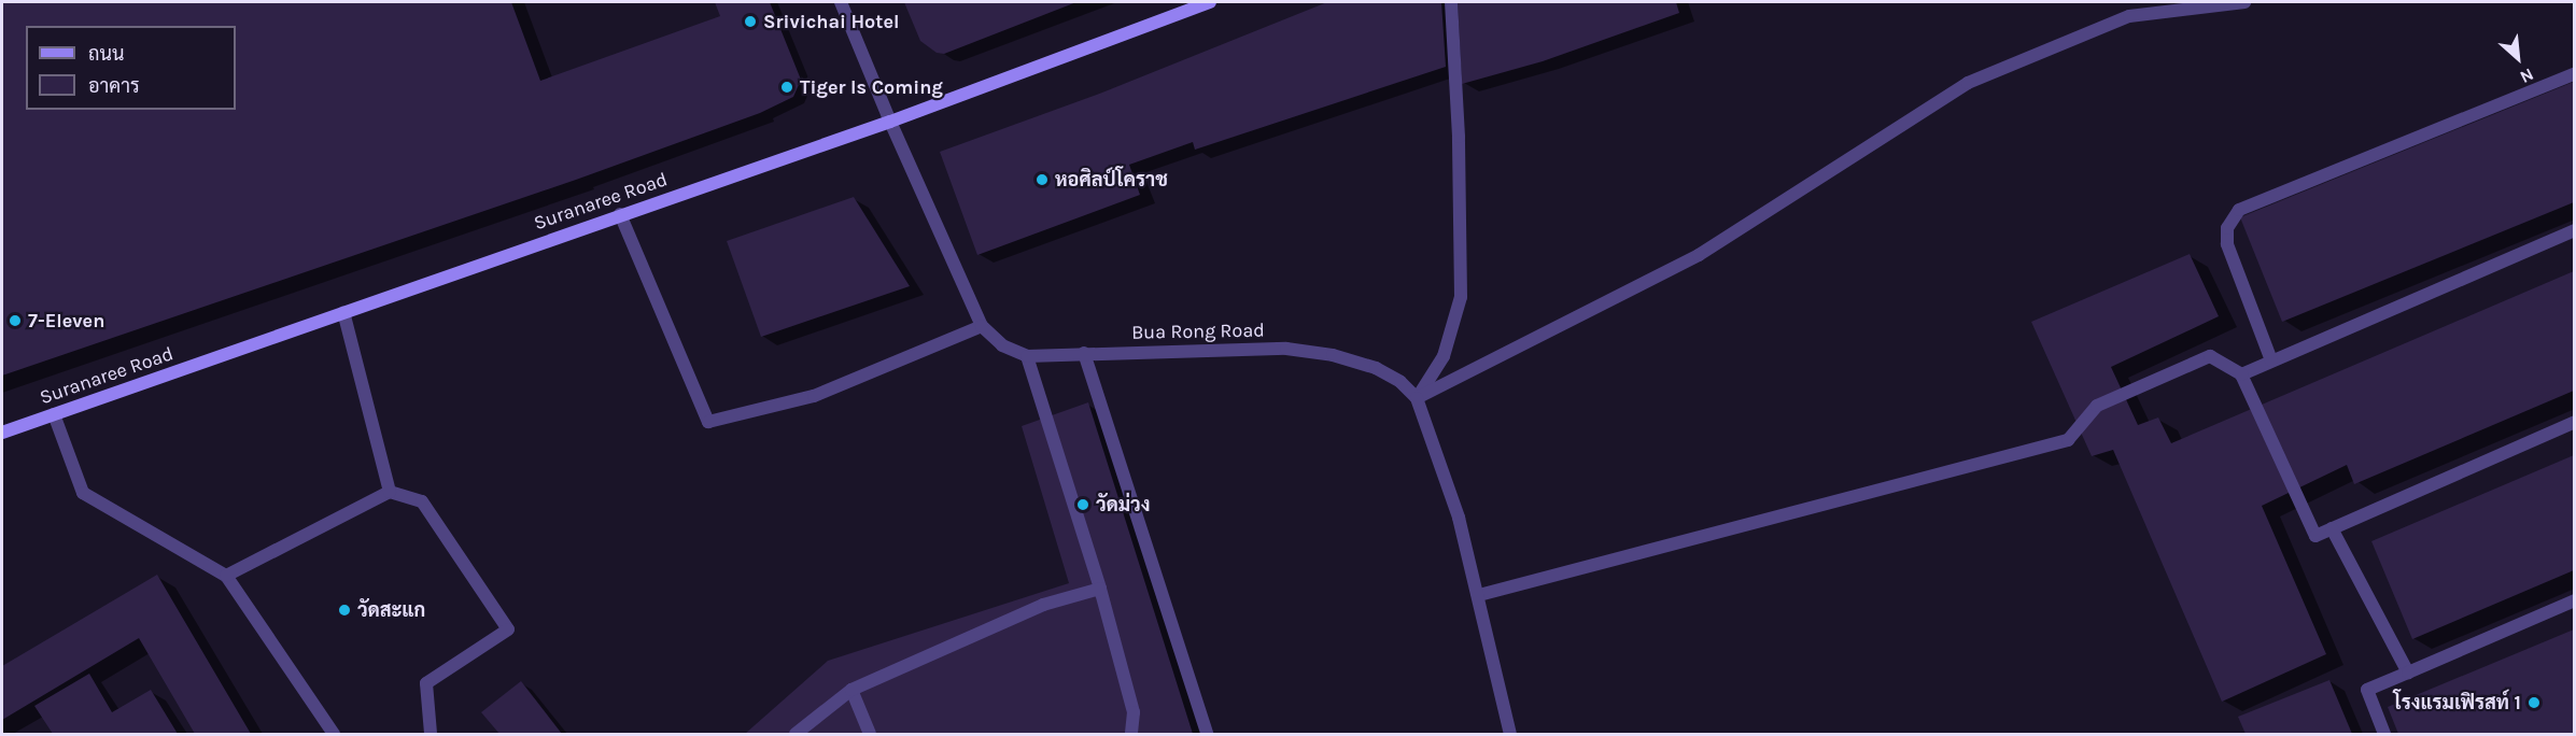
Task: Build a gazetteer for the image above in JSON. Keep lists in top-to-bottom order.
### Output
{
  "streets": {
    "main road": ["Suranaree Road"],
    "street": ["Bua Rong Road"]
  },
  "places": [
    "Srivichai Hotel",
    "Tiger Is Coming",
    "หอศิลป์โคราช",
    "7-Eleven",
    "วัดม่วง",
    "วัดสะแก",
    "โรงแรมเฟิรสท์ 1"
  ],
  "legend": ["ถนน", "อาคาร"],
  "north": "bottom right"
}
